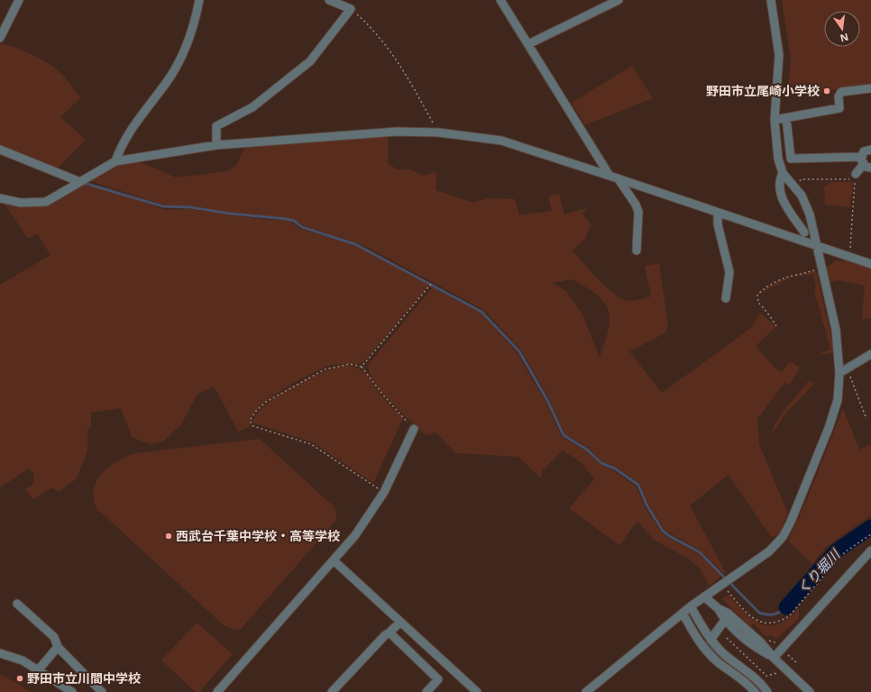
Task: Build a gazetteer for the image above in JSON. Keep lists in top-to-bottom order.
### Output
{
  "water": ["くり堀川"],
  "places": ["野田市立尾崎小学校", "西武台千葉中学校・高等学校", "野田市立川間中学校"],
  "north": "bottom"
}
